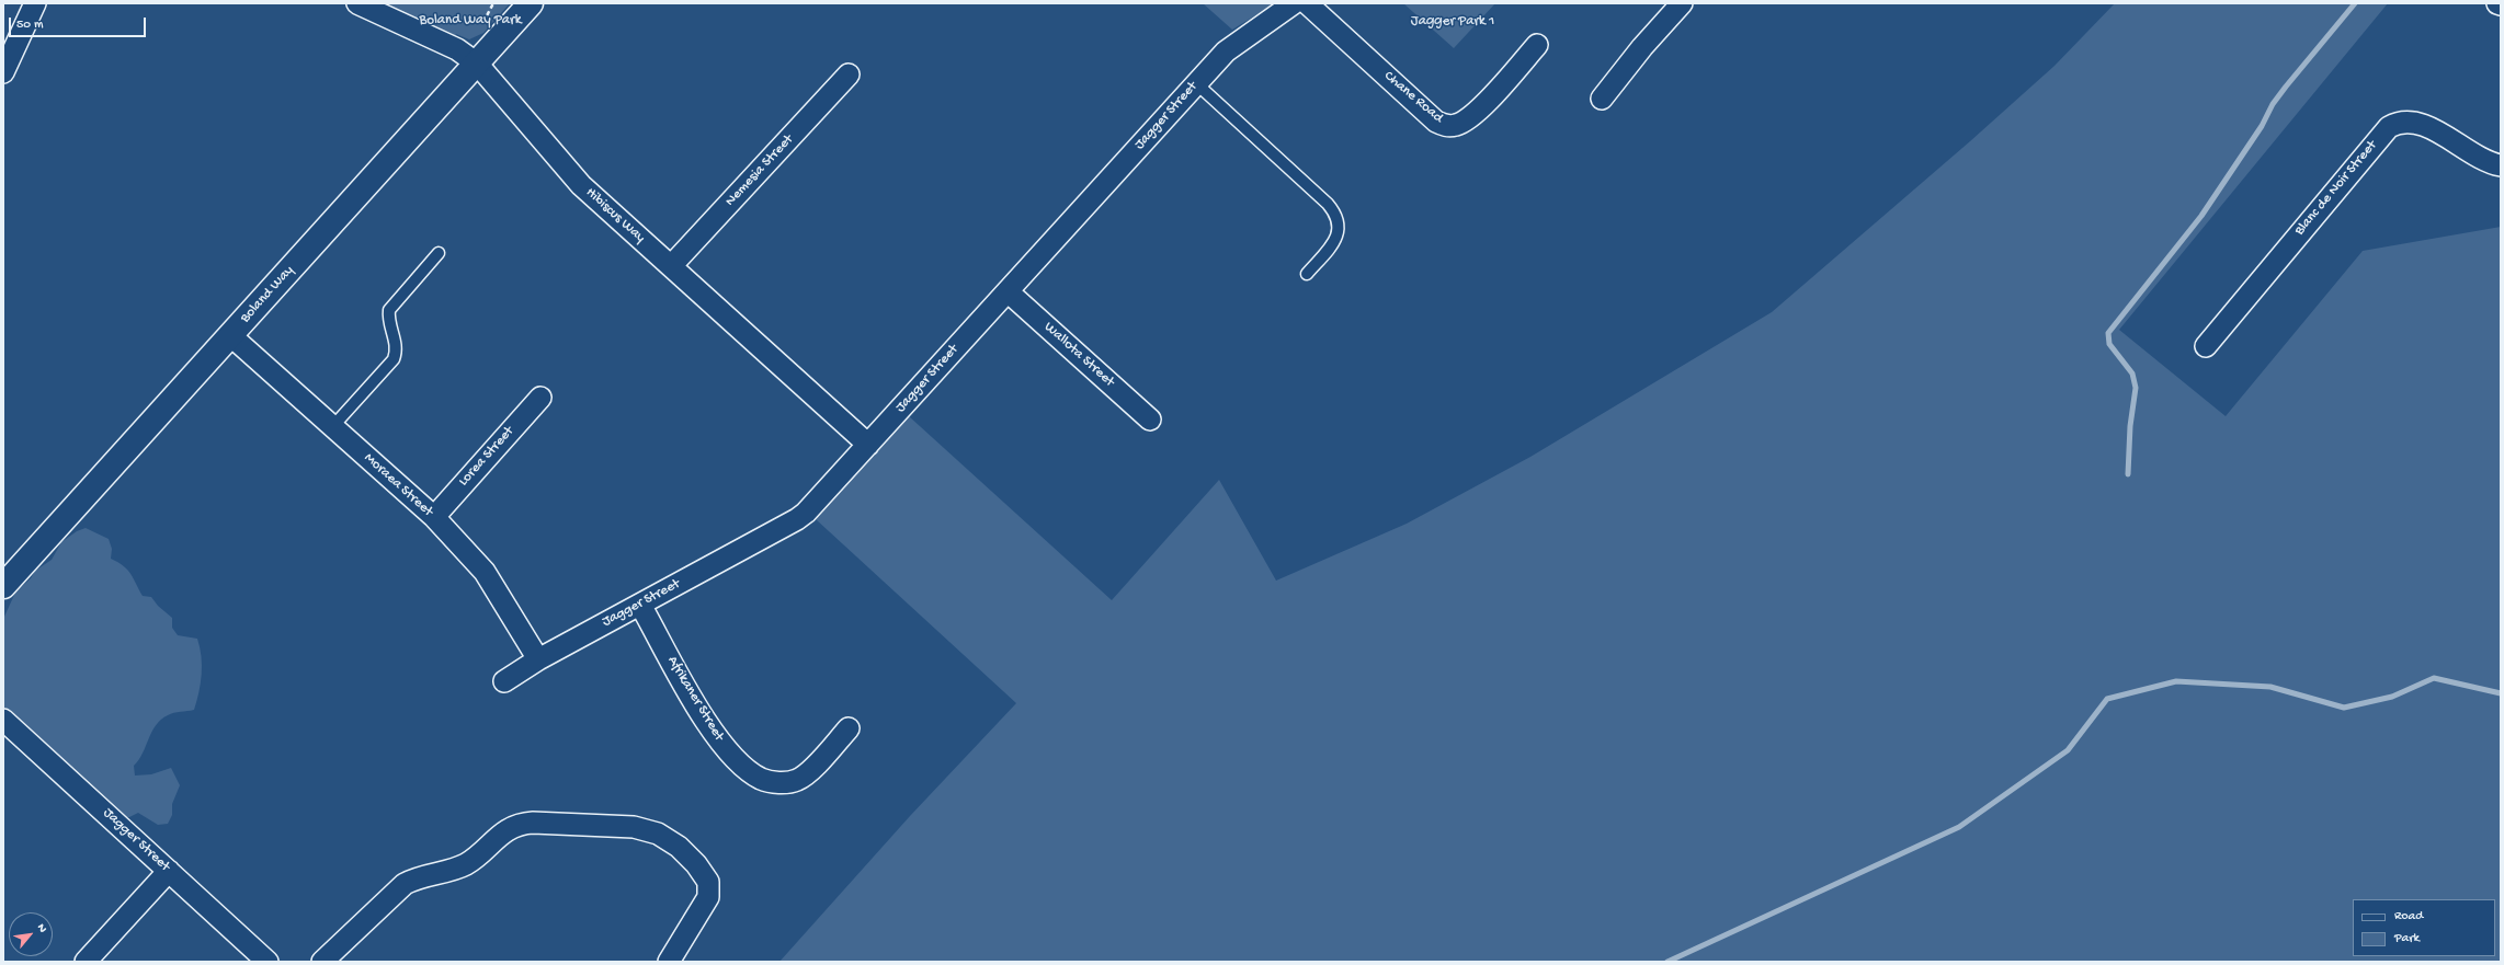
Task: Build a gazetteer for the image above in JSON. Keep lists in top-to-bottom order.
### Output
{
  "streets": {
    "street": [
      "Chane Road",
      "Jagger Street",
      "Nemesia Street",
      "Blanc de Noir Street",
      "Hibiscus Way",
      "Boland Way",
      "Wallota Street",
      "Lorea Street",
      "Moraea Street",
      "Afrikaner Street"
    ]
  },
  "crossings": [
    ["Jagger Street", "Hibiscus Way"],
    ["Jagger Street", "Wallota Street"],
    ["Jagger Street", "Moraea Street"],
    ["Jagger Street", "Afrikaner Street"],
    ["Nemesia Street", "Hibiscus Way"],
    ["Hibiscus Way", "Boland Way"],
    ["Boland Way", "Moraea Street"],
    ["Lorea Street", "Moraea Street"]
  ],
  "parks": ["Boland Way Park", "Jagger Park 1"],
  "legend": ["Road", "Park"],
  "scale_bar": "50 m",
  "north": "top right"
}
